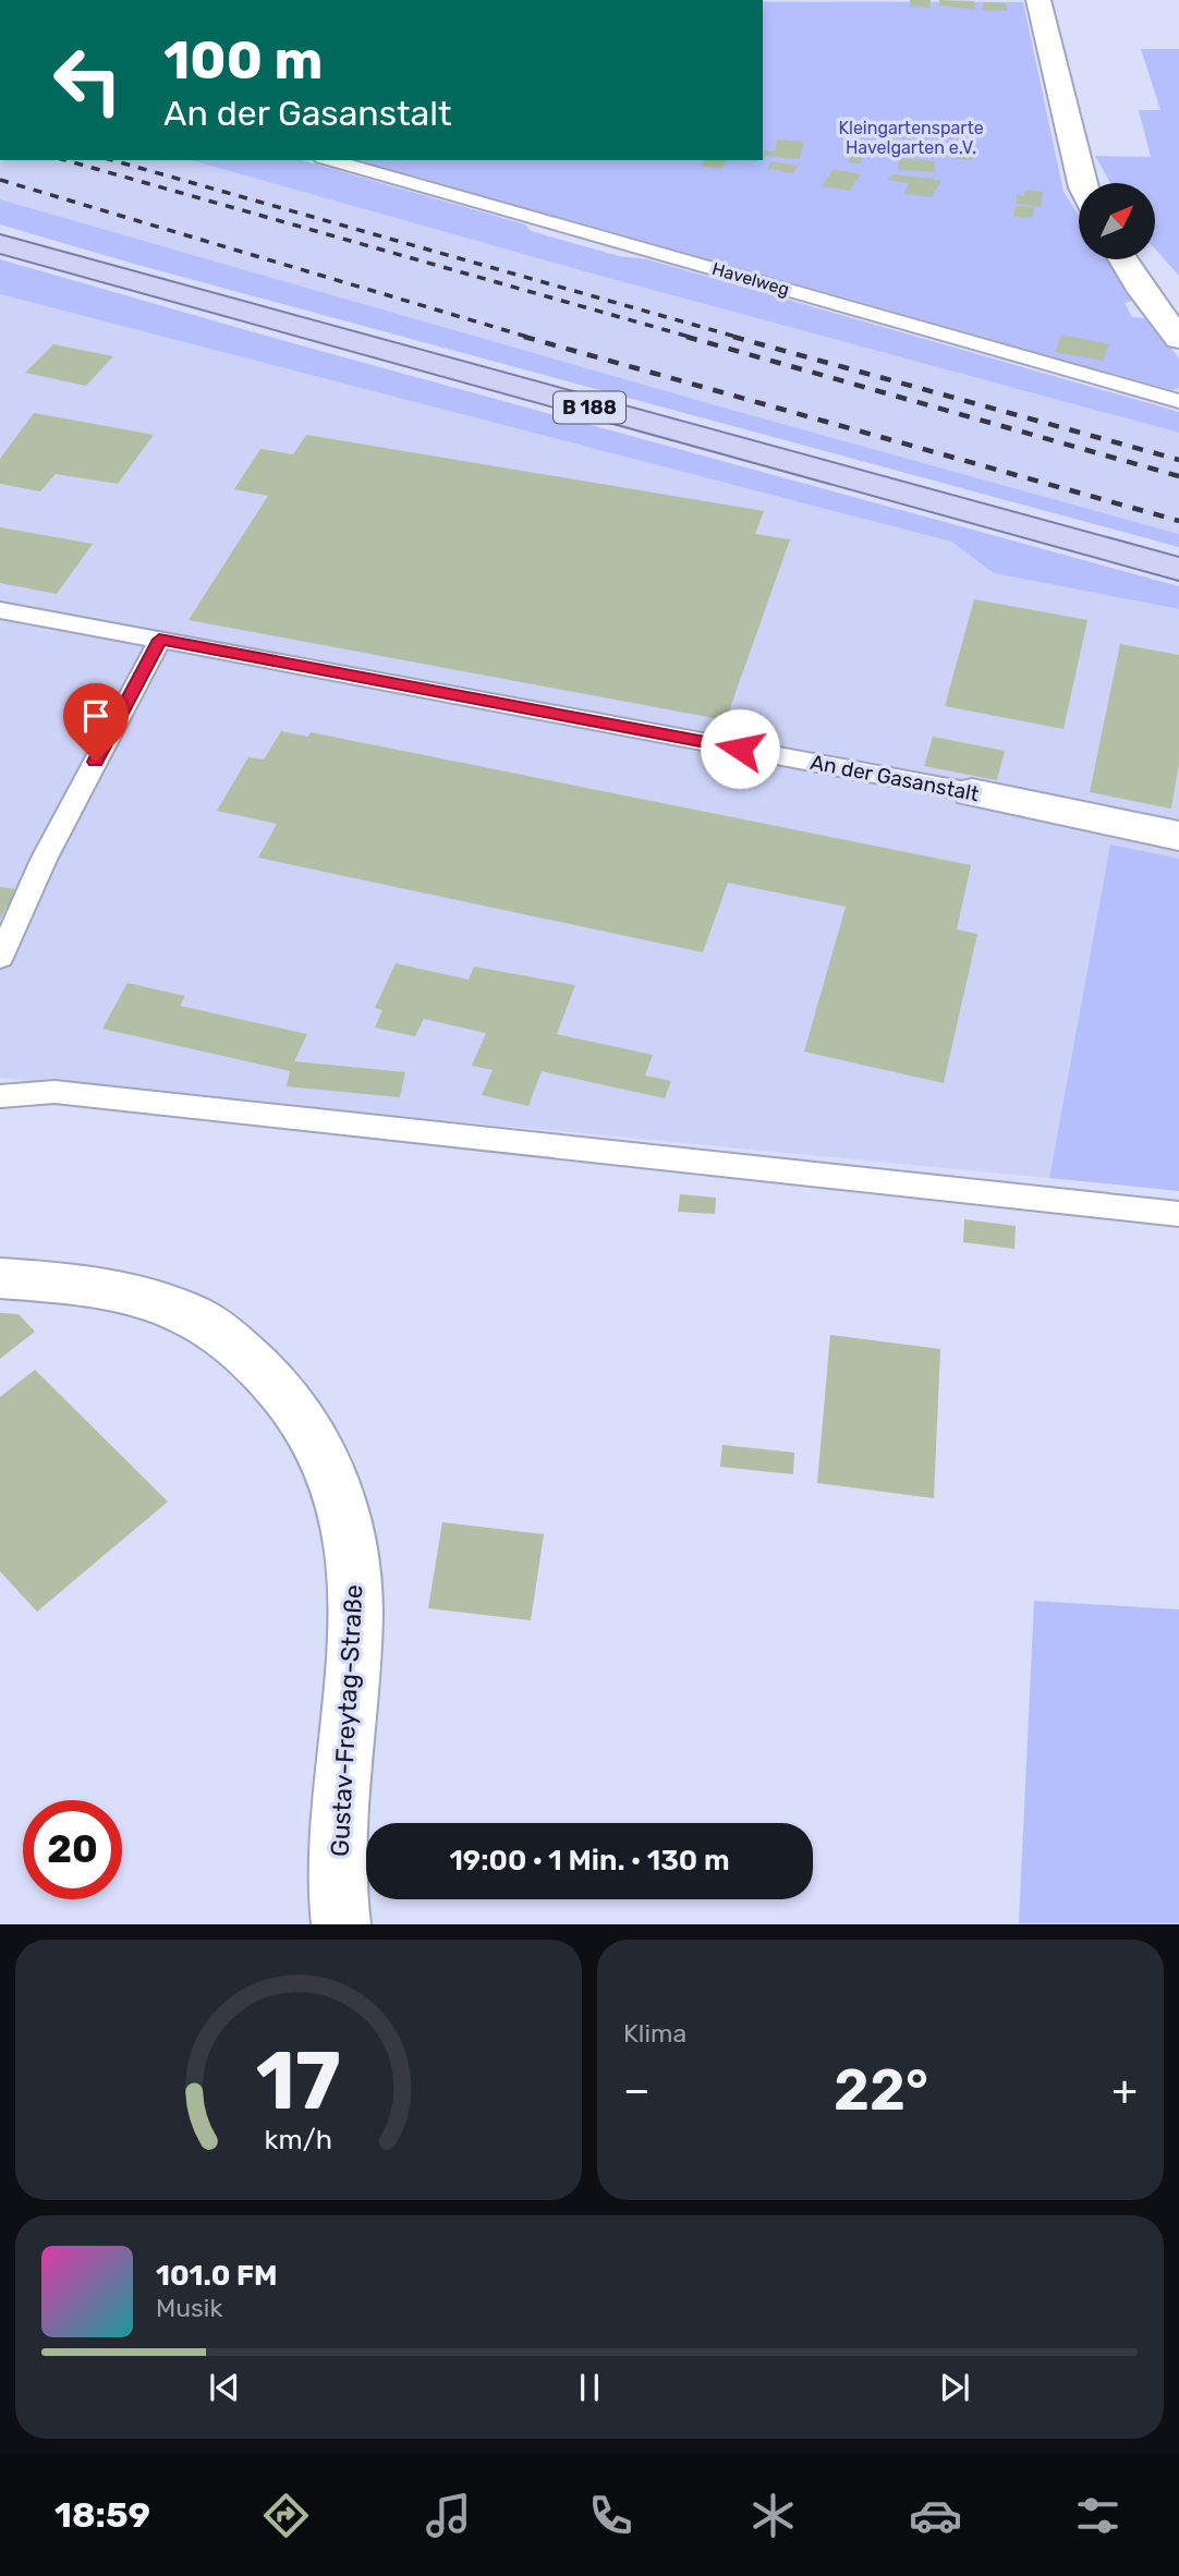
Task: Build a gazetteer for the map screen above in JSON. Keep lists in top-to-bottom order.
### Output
{
  "streets": {
    "main road": ["B 188"],
    "street": ["An der Gasanstalt", "Gustav-Freytag-Straße"],
    "lane": ["Havelweg"]
  },
  "parks": ["Kleingartensparte Havelgarten e.V."],
  "north": "top right",
  "page": {
    "turn": ["100 m", "An der Gasanstalt"],
    "limit": "20",
    "trip": "19:00 · 1 Min. · 130 m",
    "tile": "Klima",
    "heat": ["−", "22°", "+"],
    "song": ["101.0 FM", "Musik"],
    "tabs": "18:59",
    "gauge": ["17", "km/h"]
  }
}
